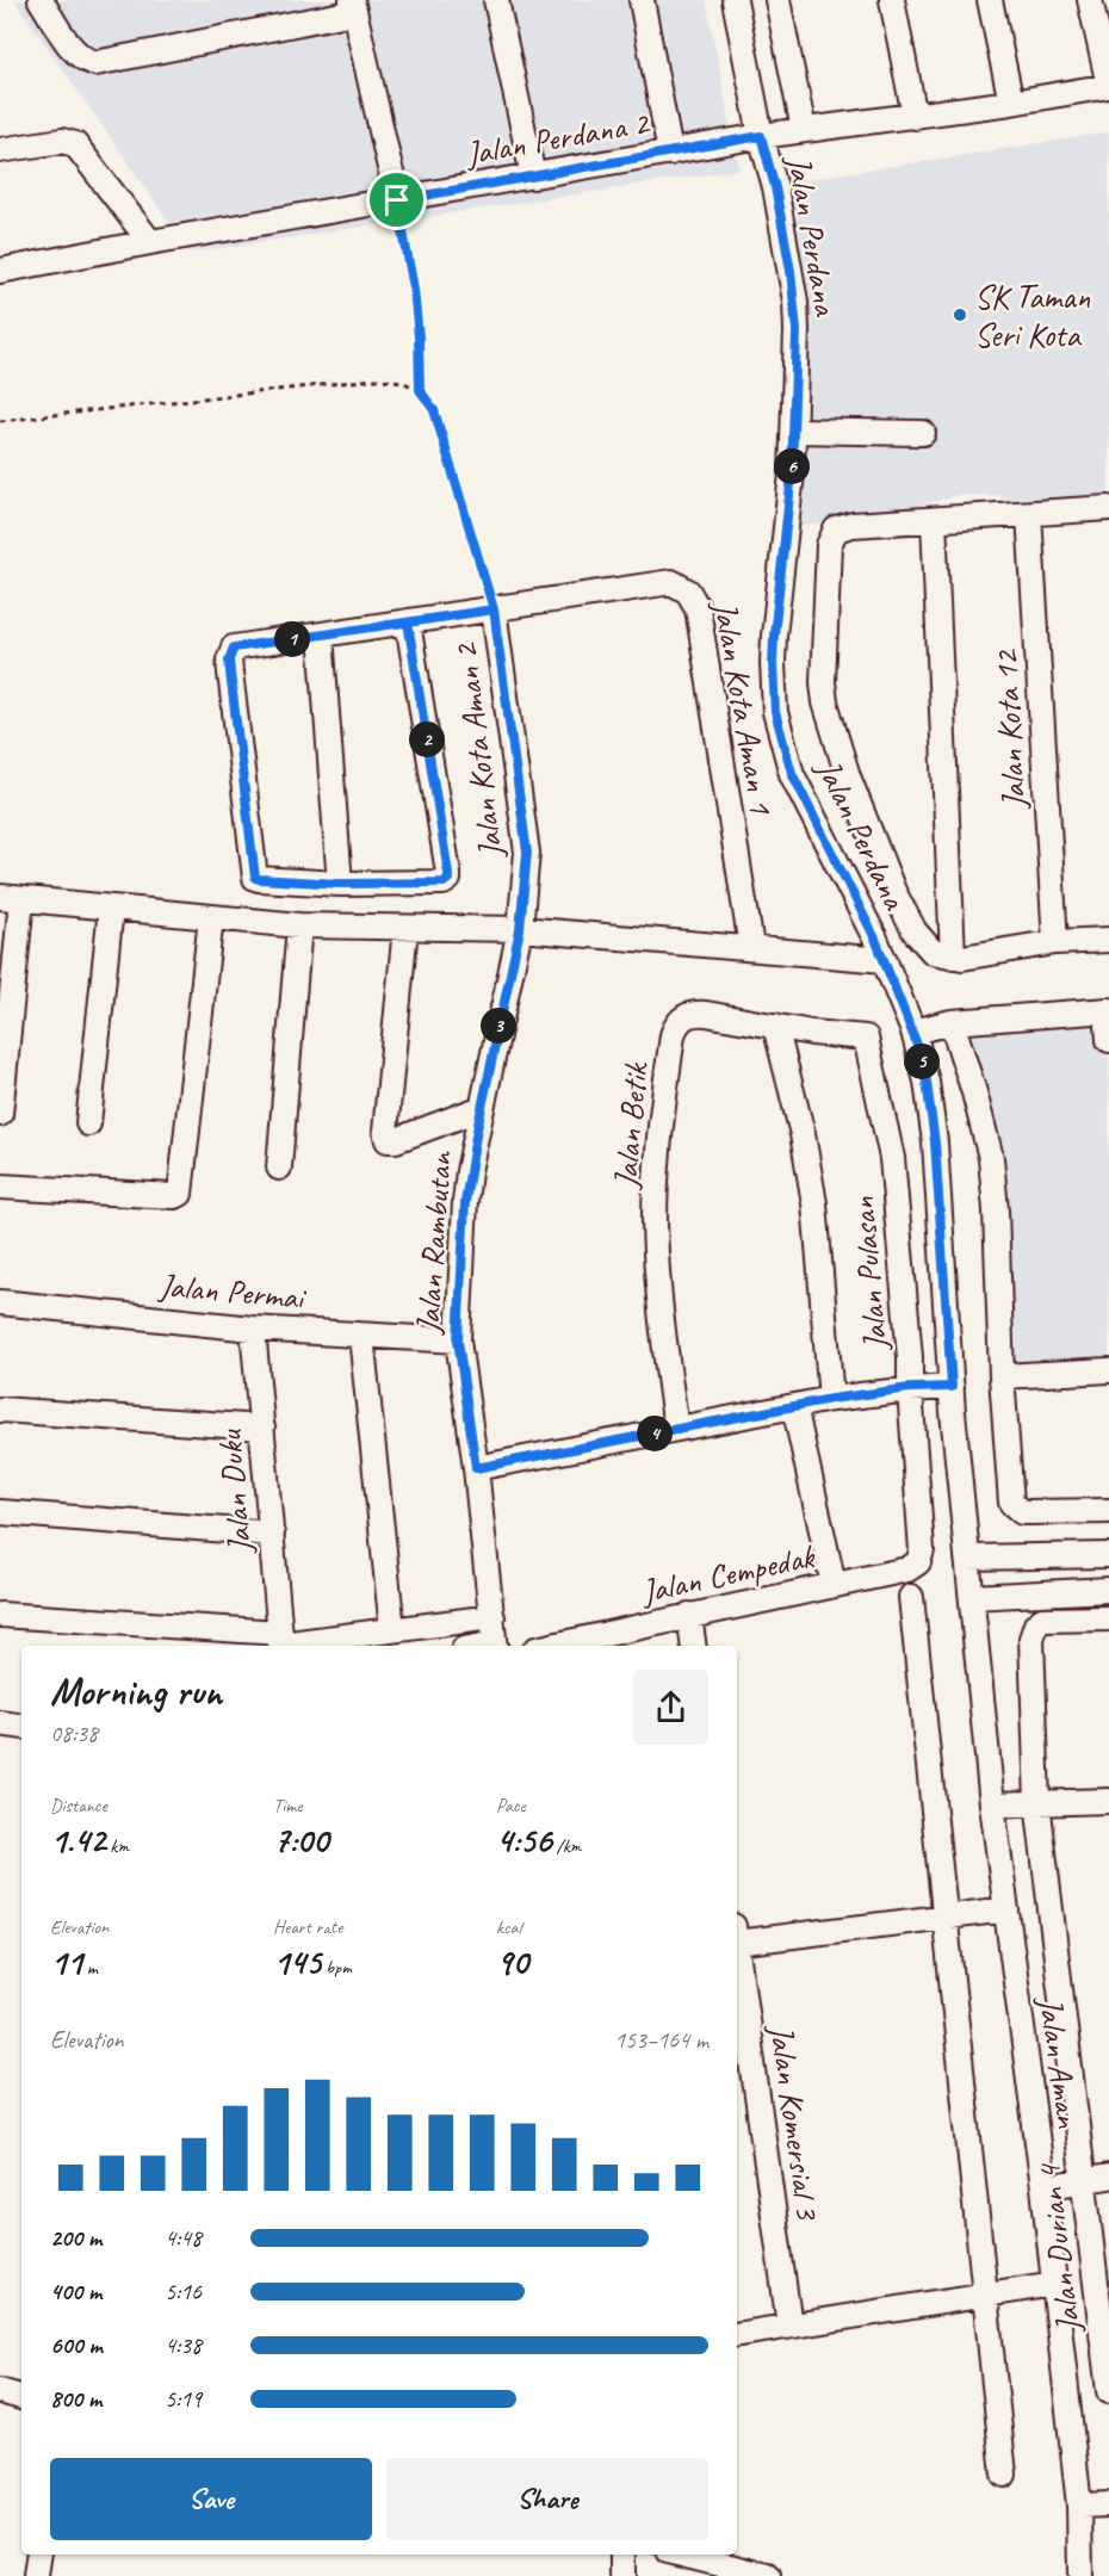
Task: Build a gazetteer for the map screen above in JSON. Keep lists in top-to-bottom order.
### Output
{
  "streets": {
    "street": [
      "Jalan Perdana 2",
      "Jalan Perdana",
      "Jalan Kota Aman 1",
      "Jalan Kota 12",
      "Jalan Kota Aman 2",
      "Jalan Betik",
      "Jalan Rambutan",
      "Jalan Pulasan",
      "Jalan Permai",
      "Jalan Duku",
      "Jalan Cempedak",
      "Jalan Aman",
      "Jalan Komersial 3",
      "Jalan Durian 4"
    ]
  },
  "crossings": [
    ["Jalan Perdana 2", "Jalan Perdana"],
    ["Jalan Perdana", "Jalan Aman"],
    ["Jalan Kota Aman 1", "Jalan Kota Aman 2"],
    ["Jalan Kota Aman 2", "Jalan Rambutan"],
    ["Jalan Betik", "Jalan Pulasan"],
    ["Jalan Rambutan", "Jalan Permai"],
    ["Jalan Pulasan", "Jalan Cempedak"],
    ["Jalan Permai", "Jalan Duku"]
  ],
  "places": ["SK Taman Seri Kota"],
  "page": {
    "pins": [
      "6",
      "1",
      "2",
      "3",
      "5",
      "4"
    ],
    "heading": ["Morning run", "08:38"],
    "stats": [
      ["Distance", "1.42 km"],
      ["Time", "7:00"],
      ["Pace", "4:56 /km"],
      ["Elevation", "11 m"],
      ["Heart rate", "145 bpm"],
      ["kcal", "90"]
    ],
    "chart": ["Elevation", "153–164 m"],
    "list": [
      {
        "name": "200 m",
        "note": "4:48"
      },
      {
        "name": "400 m",
        "note": "5:16"
      },
      {
        "name": "600 m",
        "note": "4:38"
      },
      {
        "name": "800 m",
        "note": "5:19"
      }
    ],
    "buttons": ["Save", "Share"]
  }
}
